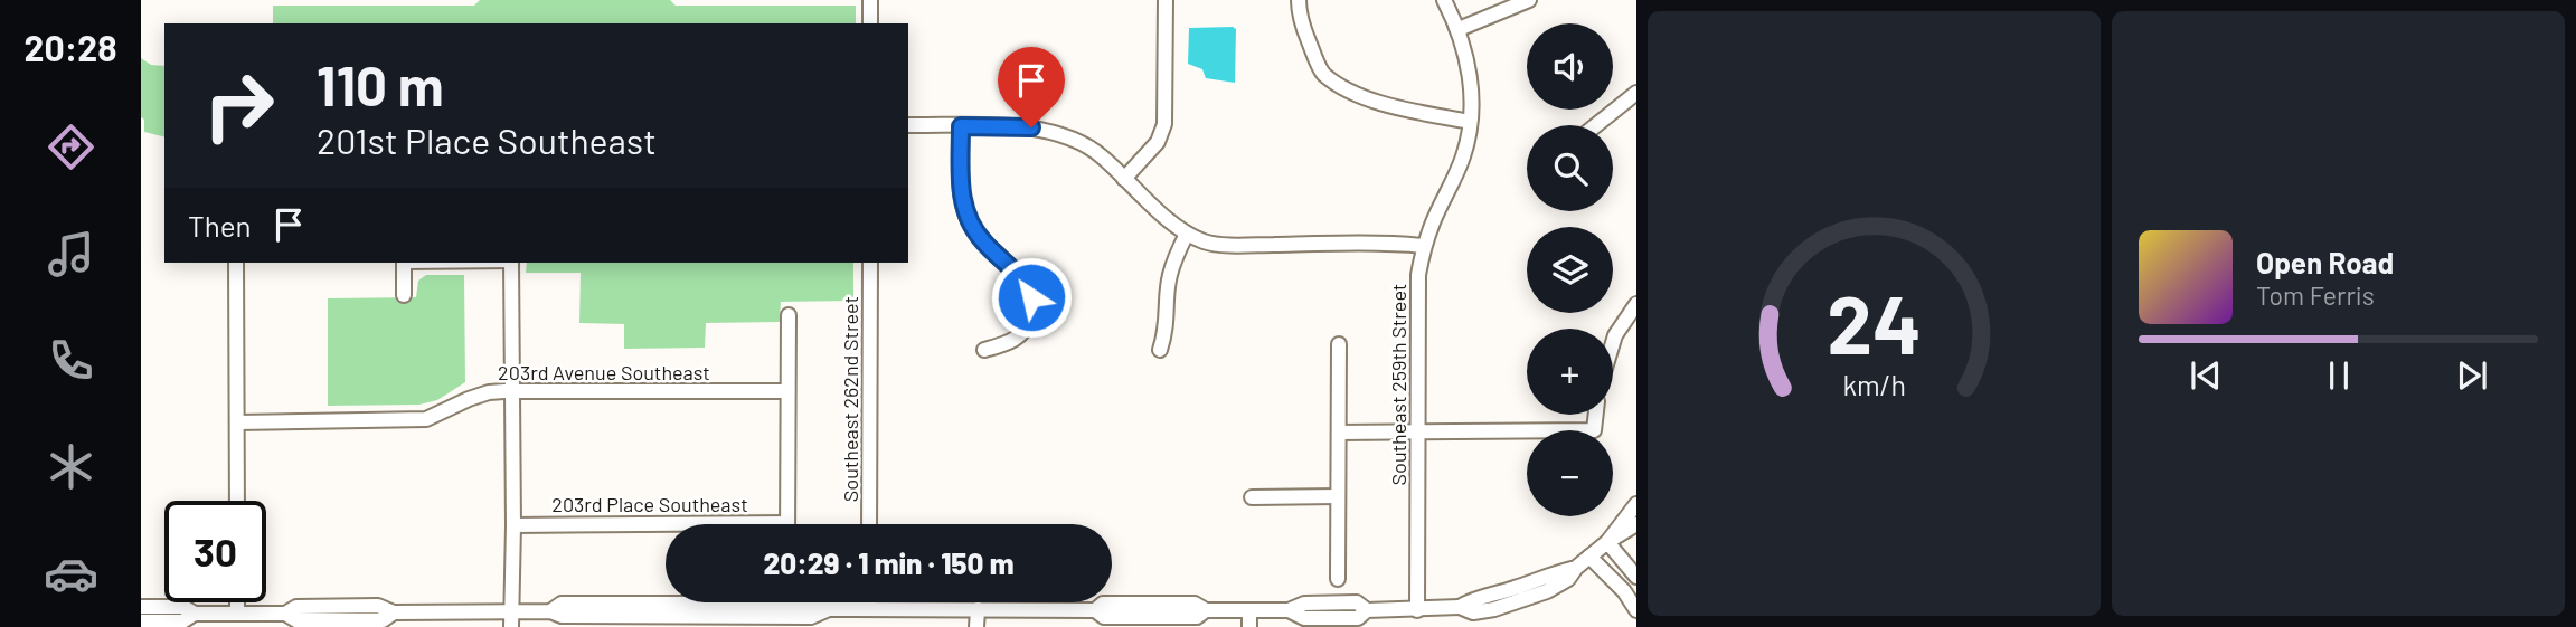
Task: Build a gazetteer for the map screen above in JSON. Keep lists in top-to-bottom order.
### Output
{
  "streets": {
    "street": [
      "203rd Avenue Southeast",
      "Southeast 259th Street",
      "Southeast 262nd Street",
      "203rd Place Southeast"
    ]
  },
  "page": {
    "tabs": "20:28",
    "map_buttons": ["+", "−"],
    "turn": ["110 m", "201st Place Southeast"],
    "then": "Then",
    "song": ["Open Road", "Tom Ferris"],
    "limit": "30",
    "trip": "20:29 · 1 min · 150 m",
    "gauge": ["24", "km/h"]
  }
}
